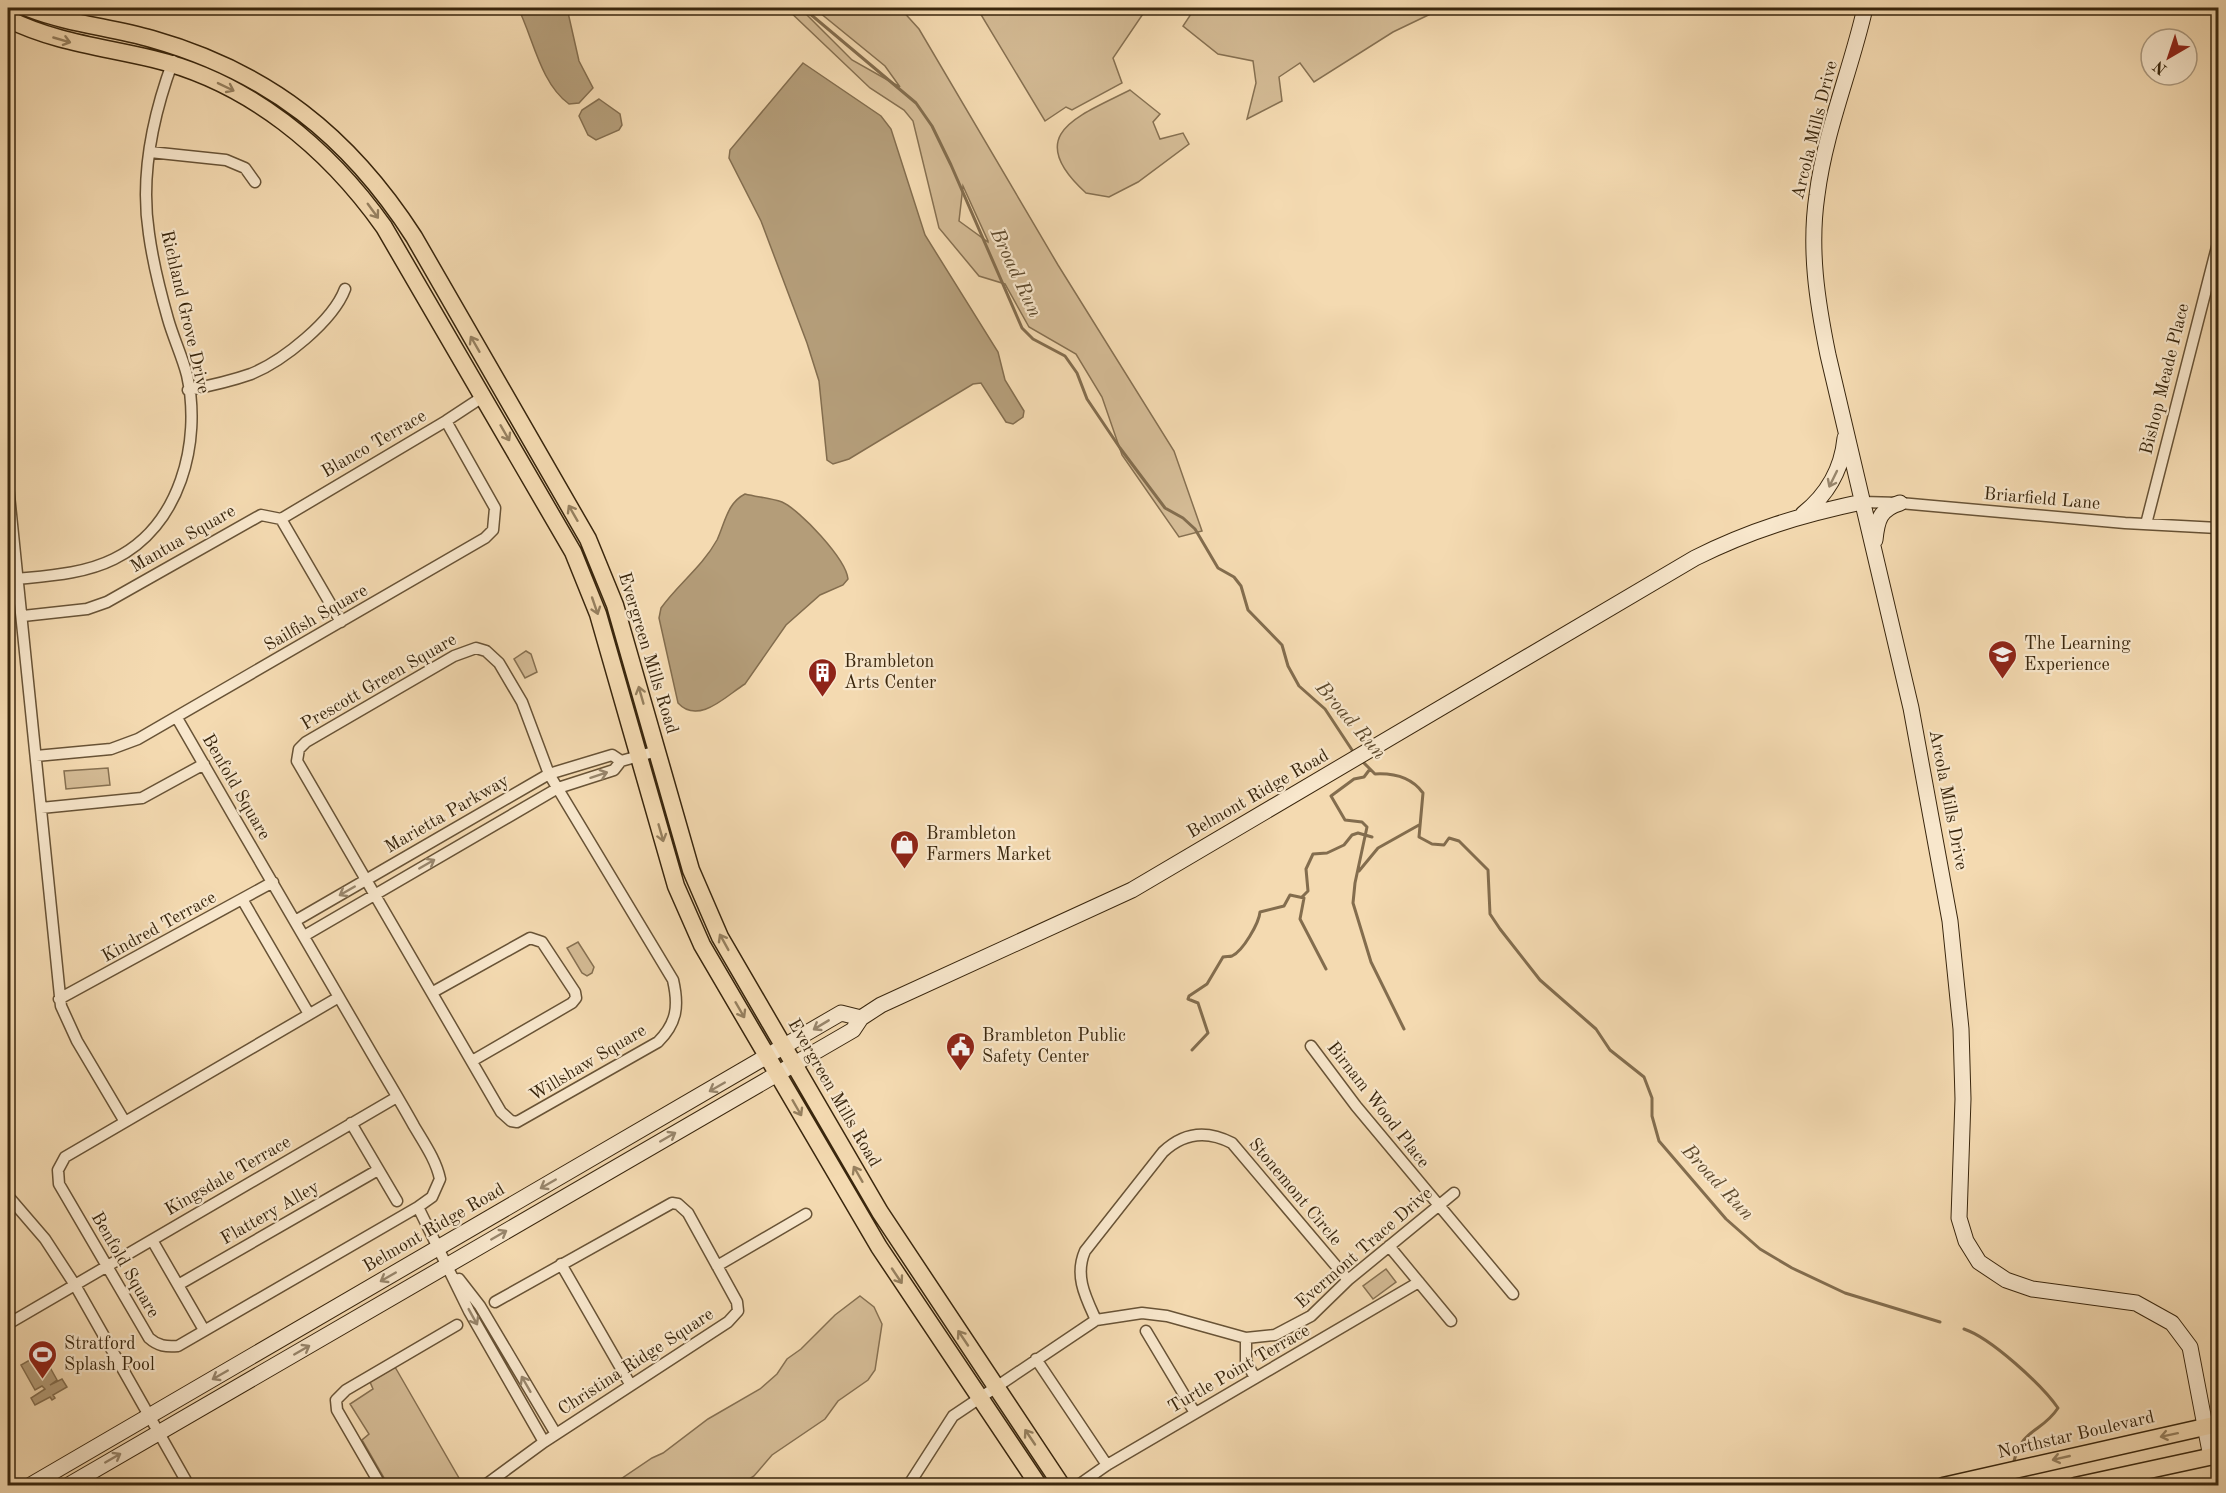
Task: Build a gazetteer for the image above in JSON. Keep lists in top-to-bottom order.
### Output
{
  "streets": {
    "main road": ["Evergreen Mills Road", "Northstar Boulevard"],
    "street": [
      "Arcola Mills Drive",
      "Richland Grove Drive",
      "Bishop Meade Place",
      "Blanco Terrace",
      "Briarfield Lane",
      "Mantua Square",
      "Sailfish Square",
      "Prescott Green Square",
      "Benfold Square",
      "Belmont Ridge Road",
      "Marietta Parkway",
      "Kindred Terrace",
      "Willshaw Square",
      "Birnam Wood Place",
      "Kingsdale Terrace",
      "Stonemont Circle",
      "Flattery Alley",
      "Evermont Trace Drive",
      "Christina Ridge Square",
      "Turtle Point Terrace"
    ]
  },
  "crossings": [
    ["Arcola Mills Drive", "Briarfield Lane"],
    ["Arcola Mills Drive", "Belmont Ridge Road"],
    ["Arcola Mills Drive", "Northstar Boulevard"],
    ["Richland Grove Drive", "Evergreen Mills Road"],
    ["Bishop Meade Place", "Briarfield Lane"],
    ["Blanco Terrace", "Mantua Square"],
    ["Blanco Terrace", "Sailfish Square"],
    ["Blanco Terrace", "Evergreen Mills Road"],
    ["Briarfield Lane", "Belmont Ridge Road"],
    ["Sailfish Square", "Benfold Square"],
    ["Evergreen Mills Road", "Belmont Ridge Road"],
    ["Evergreen Mills Road", "Marietta Parkway"],
    ["Evergreen Mills Road", "Evermont Trace Drive"],
    ["Prescott Green Square", "Marietta Parkway"],
    ["Prescott Green Square", "Willshaw Square"],
    ["Benfold Square", "Marietta Parkway"],
    ["Benfold Square", "Kindred Terrace"],
    ["Benfold Square", "Kingsdale Terrace"],
    ["Marietta Parkway", "Willshaw Square"],
    ["Birnam Wood Place", "Evermont Trace Drive"],
    ["Stonemont Circle", "Evermont Trace Drive"]
  ],
  "water": ["Broad Run"],
  "places": {
    "school or university": ["The Learning Experience"],
    "building": ["Brambleton Arts Center"],
    "shop": ["Brambleton Farmers Market"],
    "public building": ["Brambleton Public Safety Center"],
    "sports": ["Stratford Splash Pool"]
  },
  "north": "bottom left"
}
